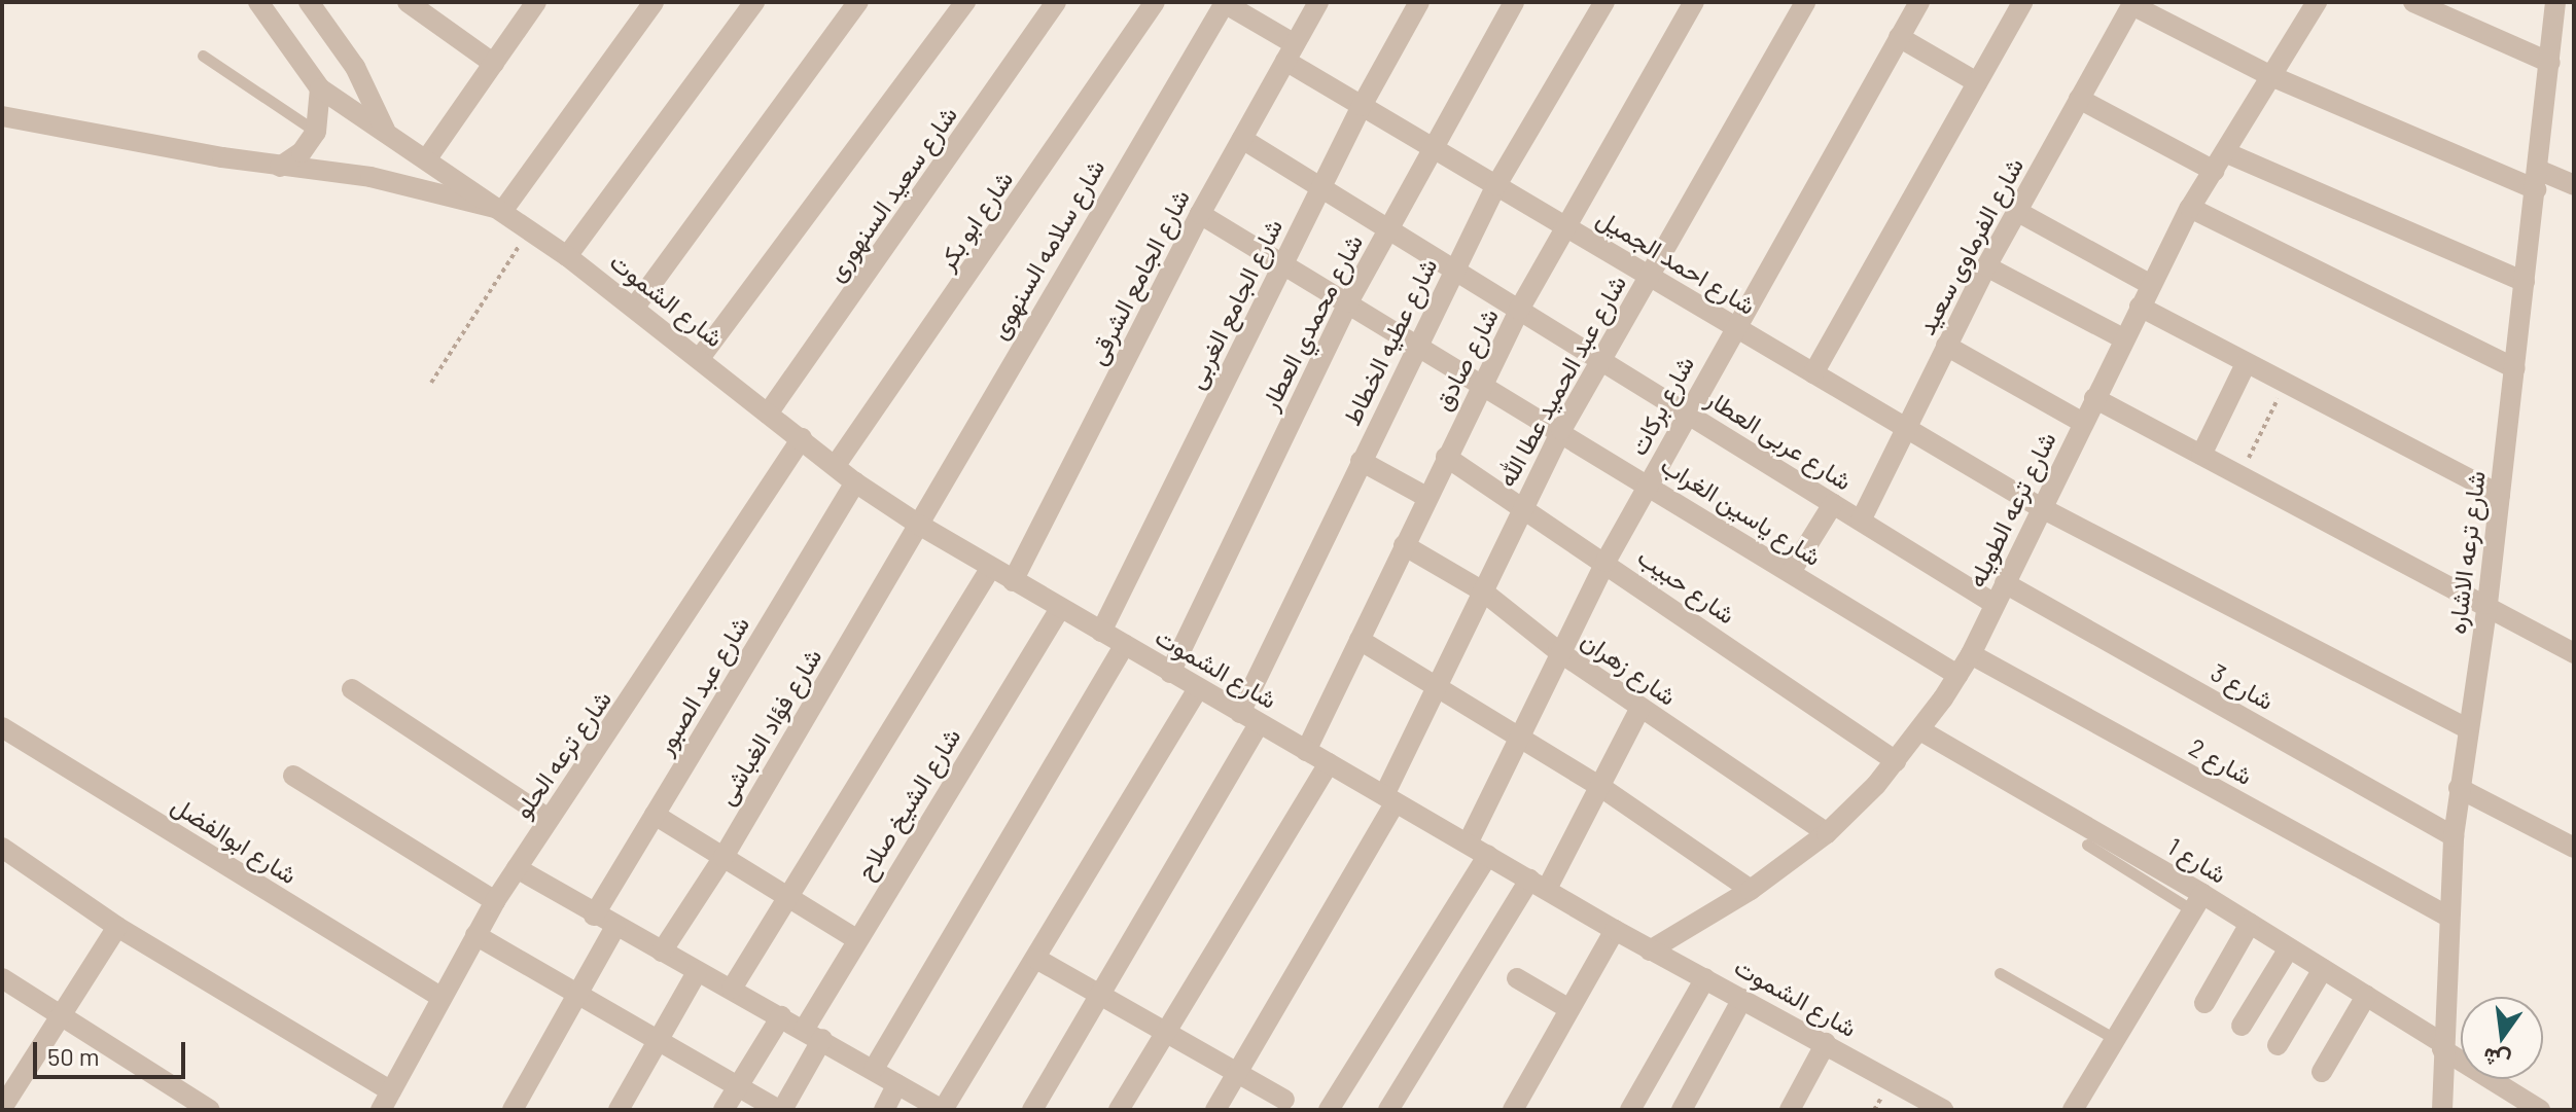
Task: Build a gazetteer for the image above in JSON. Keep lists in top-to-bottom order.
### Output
{
  "streets": {
    "street": [
      "شارع سعيد السنهورى",
      "شارع ابو بكر",
      "شارع الفرماوى سعيد",
      "شارع سلامه السنهوى",
      "شارع احمد الجميل",
      "شارع الجامع الشرقى",
      "شارع الشموت",
      "شارع الجامع الغربى",
      "شارع محمدي العطار",
      "شارع عطيه الخطاط",
      "شارع صادق",
      "شارع عبد الحميد عطا الله",
      "شارع بركات",
      "شارع عربى العطار",
      "شارع ترعه الطويله",
      "شارع ياسين الغراب",
      "شارع ترعه الاشاره",
      "شارع حبيب",
      "شارع زهران",
      "شارع عبد الصبور",
      "شارع 3",
      "شارع فؤاد الغباشى",
      "شارع ترعه الحلو",
      "شارع 2",
      "شارع الشيخ صلاح",
      "شارع ابوالفضل",
      "شارع 1"
    ]
  },
  "crossings": [
    ["شارع سعيد السنهورى", "شارع الشموت"],
    ["شارع ابو بكر", "شارع الشموت"],
    ["شارع الفرماوى سعيد", "شارع احمد الجميل"],
    ["شارع الفرماوى سعيد", "شارع عربى العطار"],
    ["شارع سلامه السنهوى", "شارع احمد الجميل"],
    ["شارع سلامه السنهوى", "شارع الشموت"],
    ["شارع سلامه السنهوى", "شارع فؤاد الغباشى"],
    ["شارع احمد الجميل", "شارع الجامع الشرقى"],
    ["شارع احمد الجميل", "شارع الجامع الغربى"],
    ["شارع احمد الجميل", "شارع محمدي العطار"],
    ["شارع احمد الجميل", "شارع عطيه الخطاط"],
    ["شارع احمد الجميل", "شارع صادق"],
    ["شارع احمد الجميل", "شارع عبد الحميد عطا الله"],
    ["شارع احمد الجميل", "شارع بركات"],
    ["شارع احمد الجميل", "شارع ترعه الطويله"],
    ["شارع احمد الجميل", "شارع ترعه الاشاره"],
    ["شارع الجامع الشرقى", "شارع الشموت"],
    ["شارع الجامع الشرقى", "شارع عربى العطار"],
    ["شارع الجامع الشرقى", "شارع ياسين الغراب"],
    ["شارع الشموت", "شارع الجامع الغربى"],
    ["شارع الشموت", "شارع محمدي العطار"],
    ["شارع الشموت", "شارع عطيه الخطاط"],
    ["شارع الشموت", "شارع صادق"],
    ["شارع الشموت", "شارع عبد الحميد عطا الله"],
    ["شارع الشموت", "شارع بركات"],
    ["شارع الشموت", "شارع ترعه الطويله"],
    ["شارع الشموت", "شارع عبد الصبور"],
    ["شارع الشموت", "شارع فؤاد الغباشى"],
    ["شارع الشموت", "شارع ترعه الحلو"],
    ["شارع الشموت", "شارع الشيخ صلاح"],
    ["شارع الجامع الغربى", "شارع عربى العطار"],
    ["شارع الجامع الغربى", "شارع ياسين الغراب"],
    ["شارع محمدي العطار", "شارع عربى العطار"],
    ["شارع محمدي العطار", "شارع ياسين الغراب"],
    ["شارع عطيه الخطاط", "شارع عربى العطار"],
    ["شارع عطيه الخطاط", "شارع ياسين الغراب"],
    ["شارع صادق", "شارع عربى العطار"],
    ["شارع صادق", "شارع ياسين الغراب"],
    ["شارع صادق", "شارع حبيب"],
    ["شارع صادق", "شارع زهران"],
    ["شارع عبد الحميد عطا الله", "شارع عربى العطار"],
    ["شارع عبد الحميد عطا الله", "شارع ياسين الغراب"],
    ["شارع عبد الحميد عطا الله", "شارع حبيب"],
    ["شارع عبد الحميد عطا الله", "شارع زهران"],
    ["شارع بركات", "شارع عربى العطار"],
    ["شارع بركات", "شارع ياسين الغراب"],
    ["شارع بركات", "شارع حبيب"],
    ["شارع بركات", "شارع زهران"],
    ["شارع عربى العطار", "شارع ترعه الطويله"],
    ["شارع ترعه الطويله", "شارع ياسين الغراب"],
    ["شارع ترعه الطويله", "شارع حبيب"],
    ["شارع ترعه الطويله", "شارع زهران"],
    ["شارع ترعه الطويله", "شارع 3"],
    ["شارع ترعه الطويله", "شارع 2"],
    ["شارع ترعه الطويله", "شارع 1"],
    ["شارع ترعه الاشاره", "شارع 3"],
    ["شارع ترعه الاشاره", "شارع 2"],
    ["شارع ترعه الاشاره", "شارع 1"],
    ["شارع ترعه الحلو", "شارع ابوالفضل"]
  ],
  "scale_bar": "50 m",
  "north": "bottom"
}
